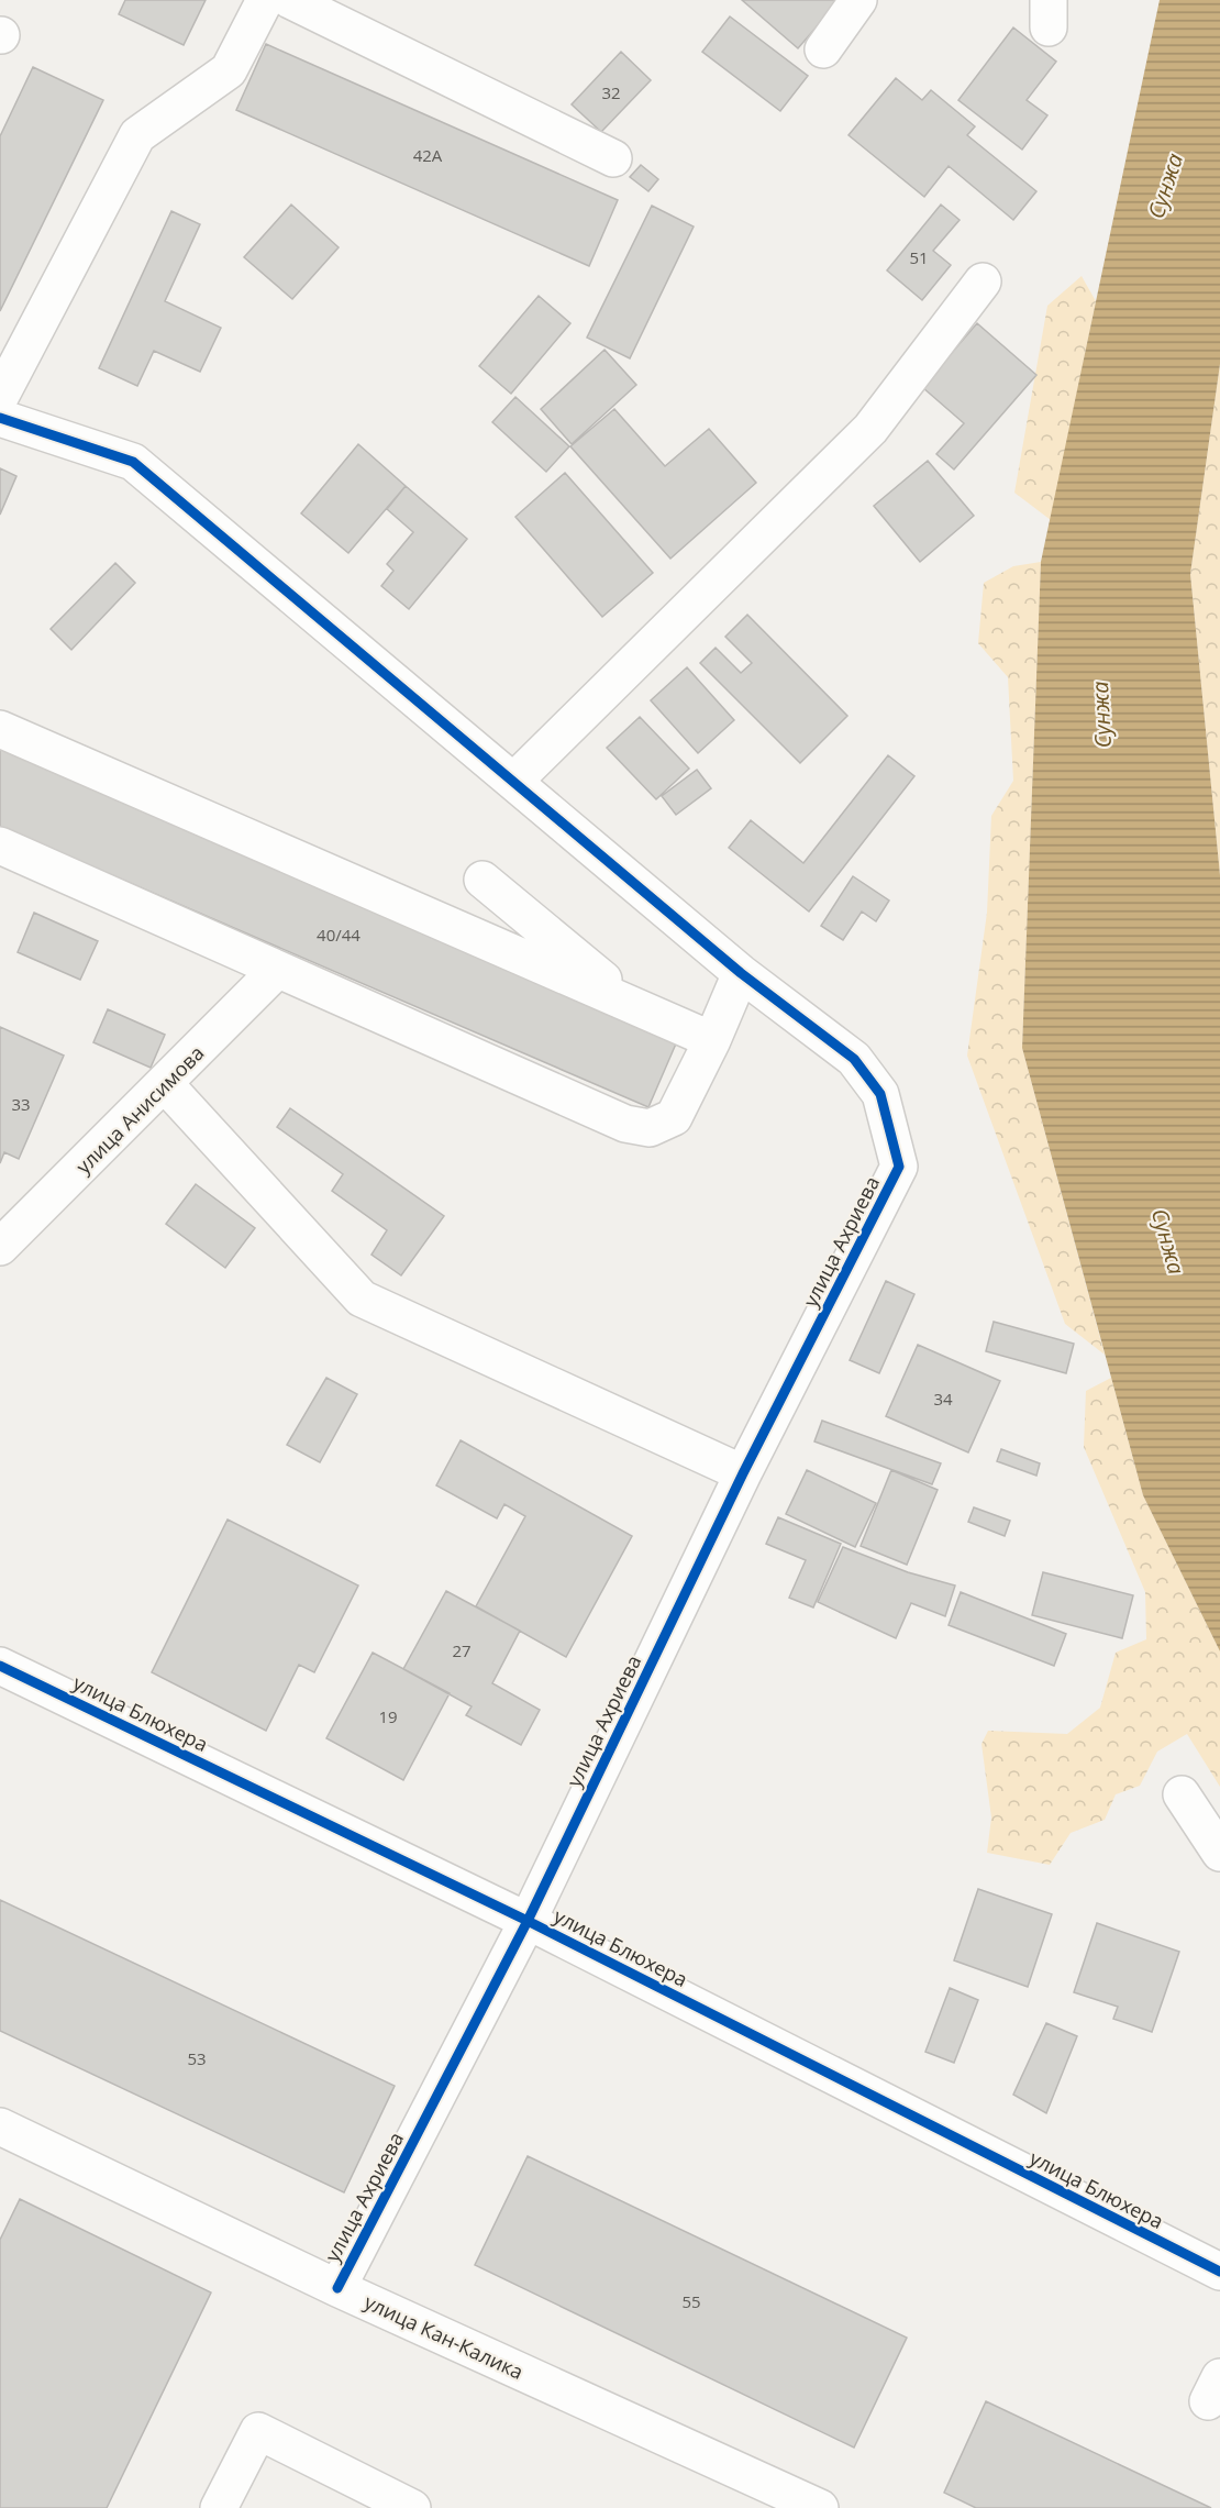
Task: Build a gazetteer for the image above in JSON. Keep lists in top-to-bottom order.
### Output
{
  "streets": {
    "street": [
      "улица Анисимова",
      "улица Ахриева",
      "улица Блюхера",
      "улица Кан-Калика"
    ]
  },
  "crossings": [
    ["улица Ахриева", "улица Блюхера"],
    ["улица Ахриева", "улица Кан-Калика"]
  ],
  "water": ["Сунжа"],
  "house_numbers": [
    "32",
    "42А",
    "51",
    "40/44",
    "33",
    "34",
    "27",
    "19",
    "53",
    "55"
  ]
}
